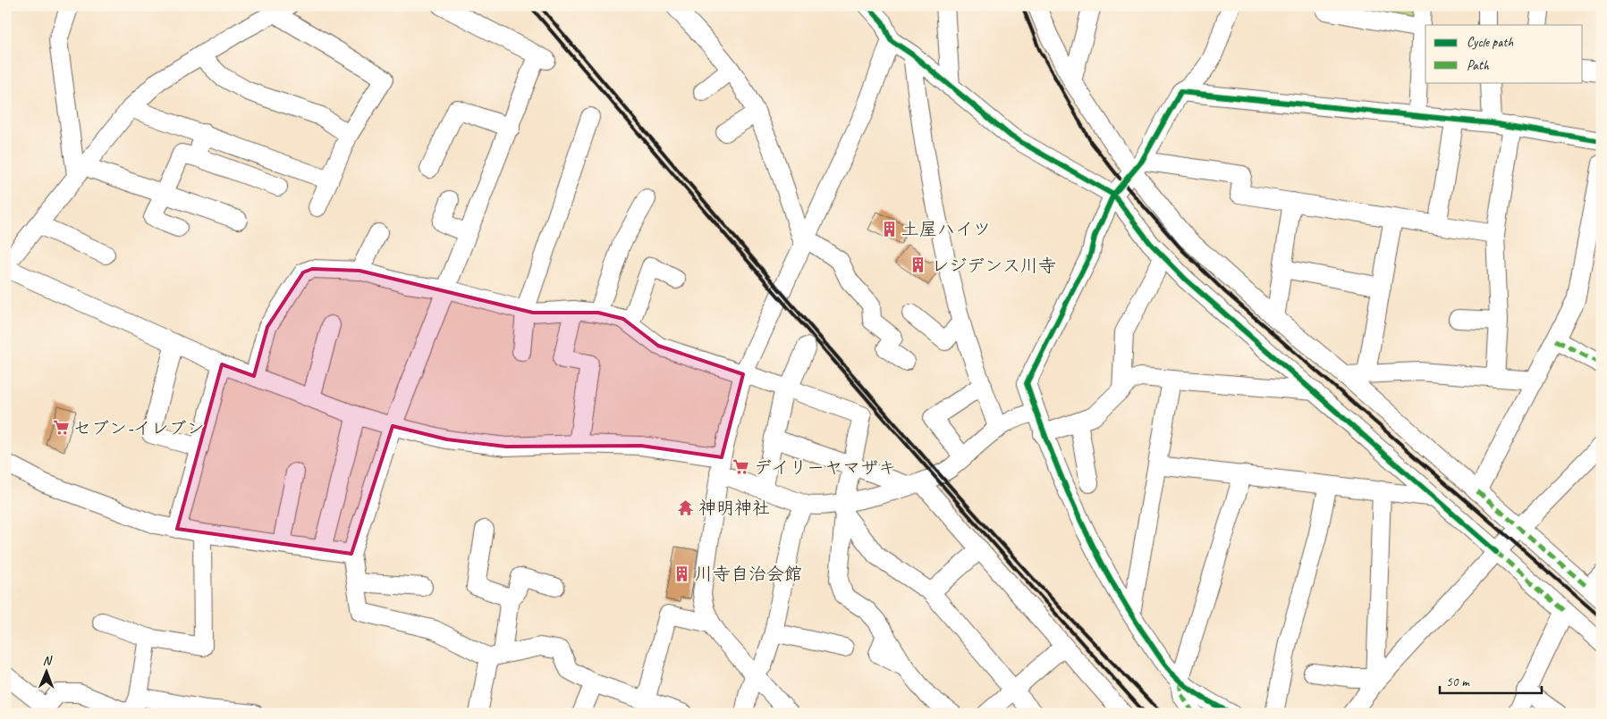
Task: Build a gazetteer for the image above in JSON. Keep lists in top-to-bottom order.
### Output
{
  "places": {
    "building": ["土屋ハイツ", "レジデンス川寺", "川寺自治会館"],
    "supermarket": ["セブン-イレブン", "デイリーヤマザキ"],
    "temple": ["神明神社"]
  },
  "legend": ["Cycle path", "Path"],
  "scale_bar": "50 m",
  "north": "top"
}
